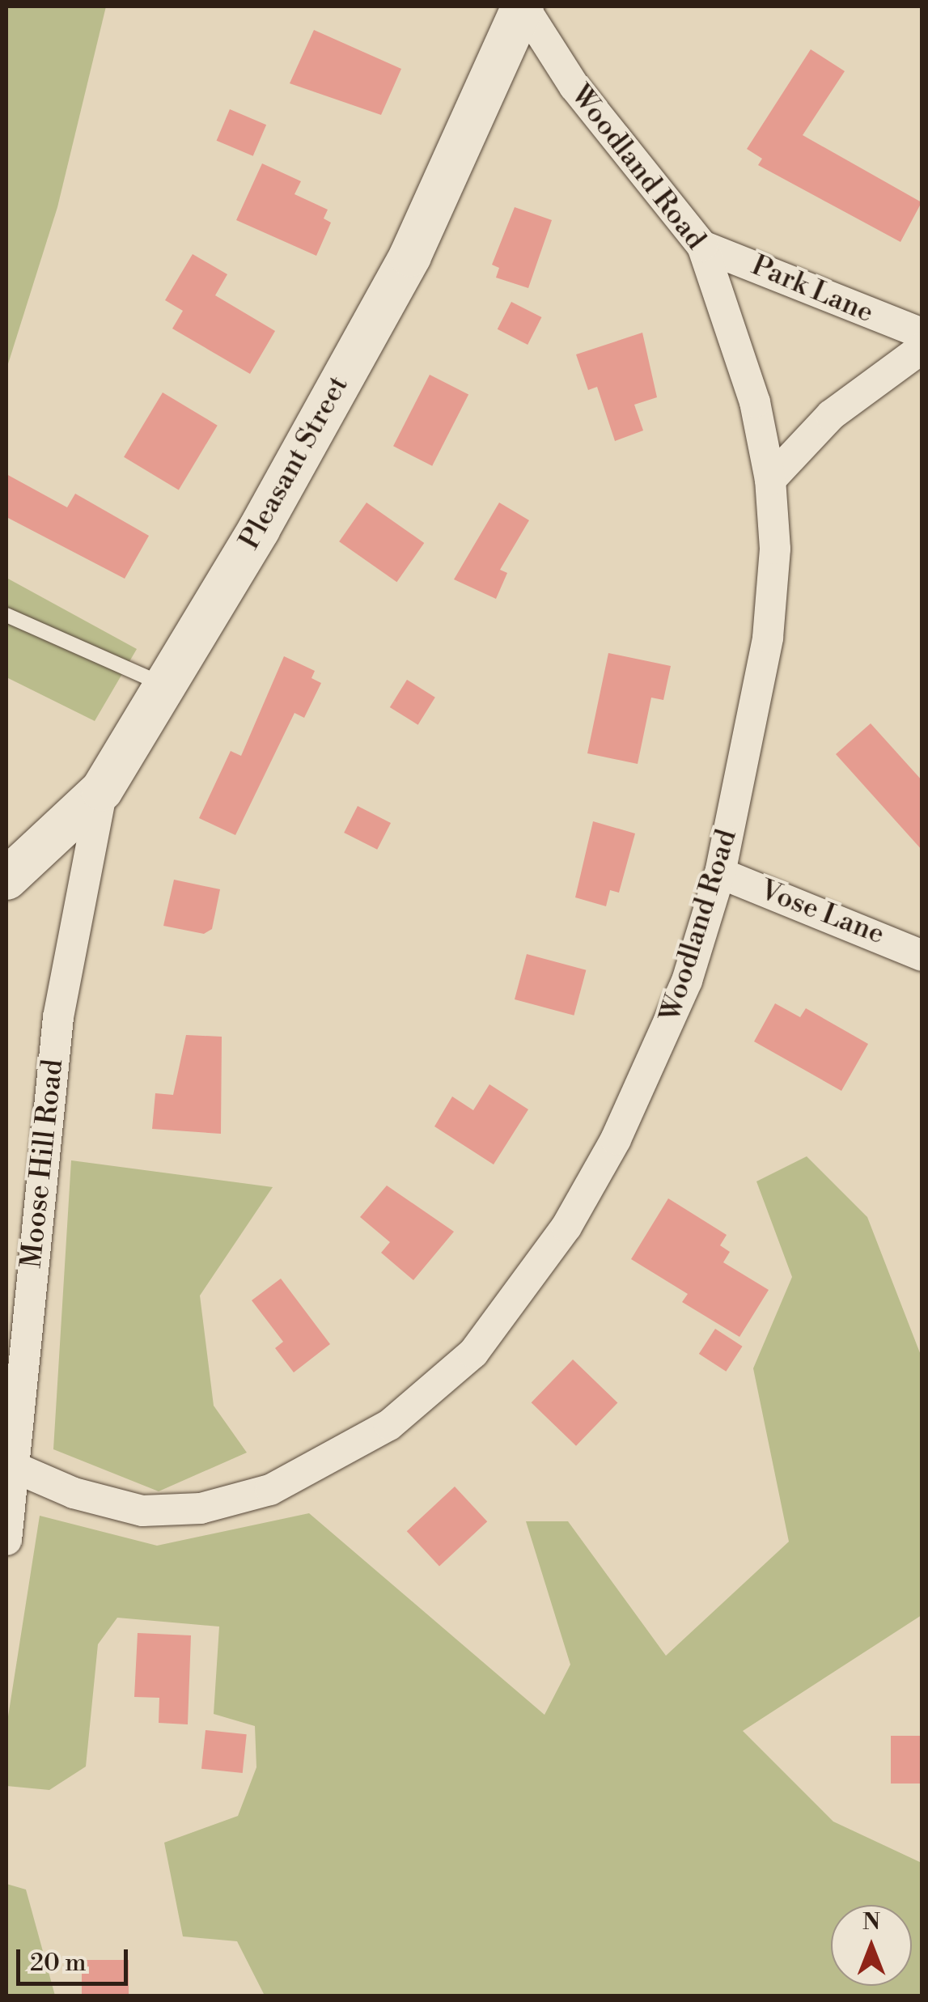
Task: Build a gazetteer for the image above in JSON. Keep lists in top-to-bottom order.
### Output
{
  "streets": {
    "street": [
      "Woodland Road",
      "Park Lane",
      "Pleasant Street",
      "Vose Lane",
      "Moose Hill Road"
    ]
  },
  "crossings": [
    ["Woodland Road", "Park Lane"],
    ["Woodland Road", "Pleasant Street"],
    ["Woodland Road", "Vose Lane"],
    ["Woodland Road", "Moose Hill Road"],
    ["Pleasant Street", "Moose Hill Road"]
  ],
  "scale_bar": "20 m",
  "north": "top"
}
